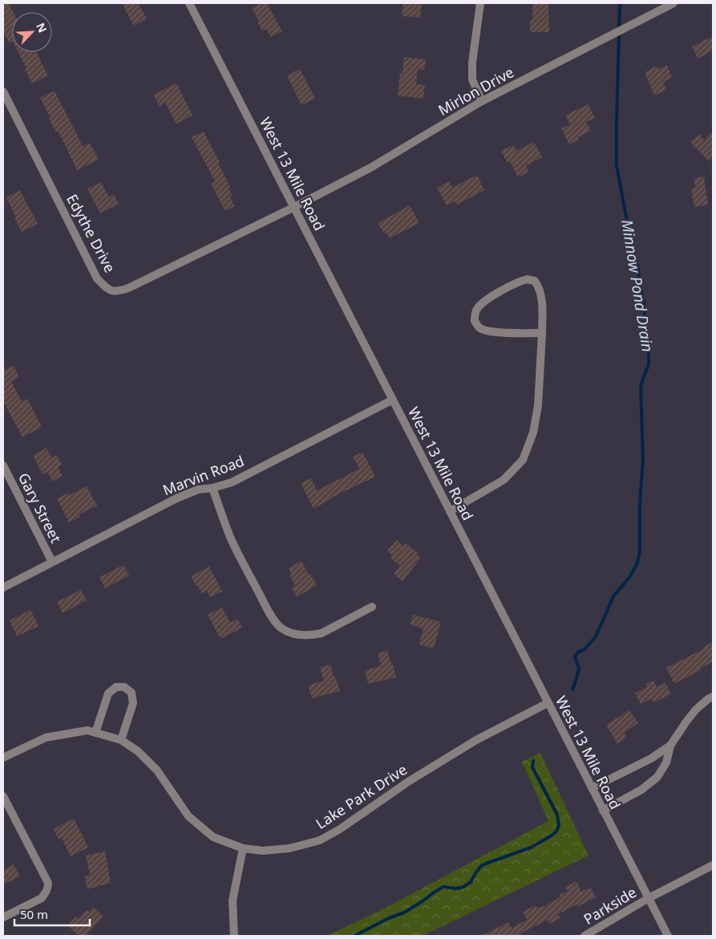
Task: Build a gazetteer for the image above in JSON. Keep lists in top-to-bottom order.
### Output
{
  "streets": {
    "street": [
      "Mirlon Drive",
      "West 13 Mile Road",
      "Edythe Drive",
      "Marvin Road",
      "Gary Street",
      "Lake Park Drive",
      "Parkside"
    ]
  },
  "crossings": [
    ["Mirlon Drive", "West 13 Mile Road"],
    ["Mirlon Drive", "Edythe Drive"],
    ["West 13 Mile Road", "Edythe Drive"],
    ["West 13 Mile Road", "Marvin Road"],
    ["West 13 Mile Road", "Lake Park Drive"],
    ["West 13 Mile Road", "Parkside"],
    ["Marvin Road", "Gary Street"]
  ],
  "water": ["Minnow Pond Drain"],
  "scale_bar": "50 m",
  "north": "top right"
}
